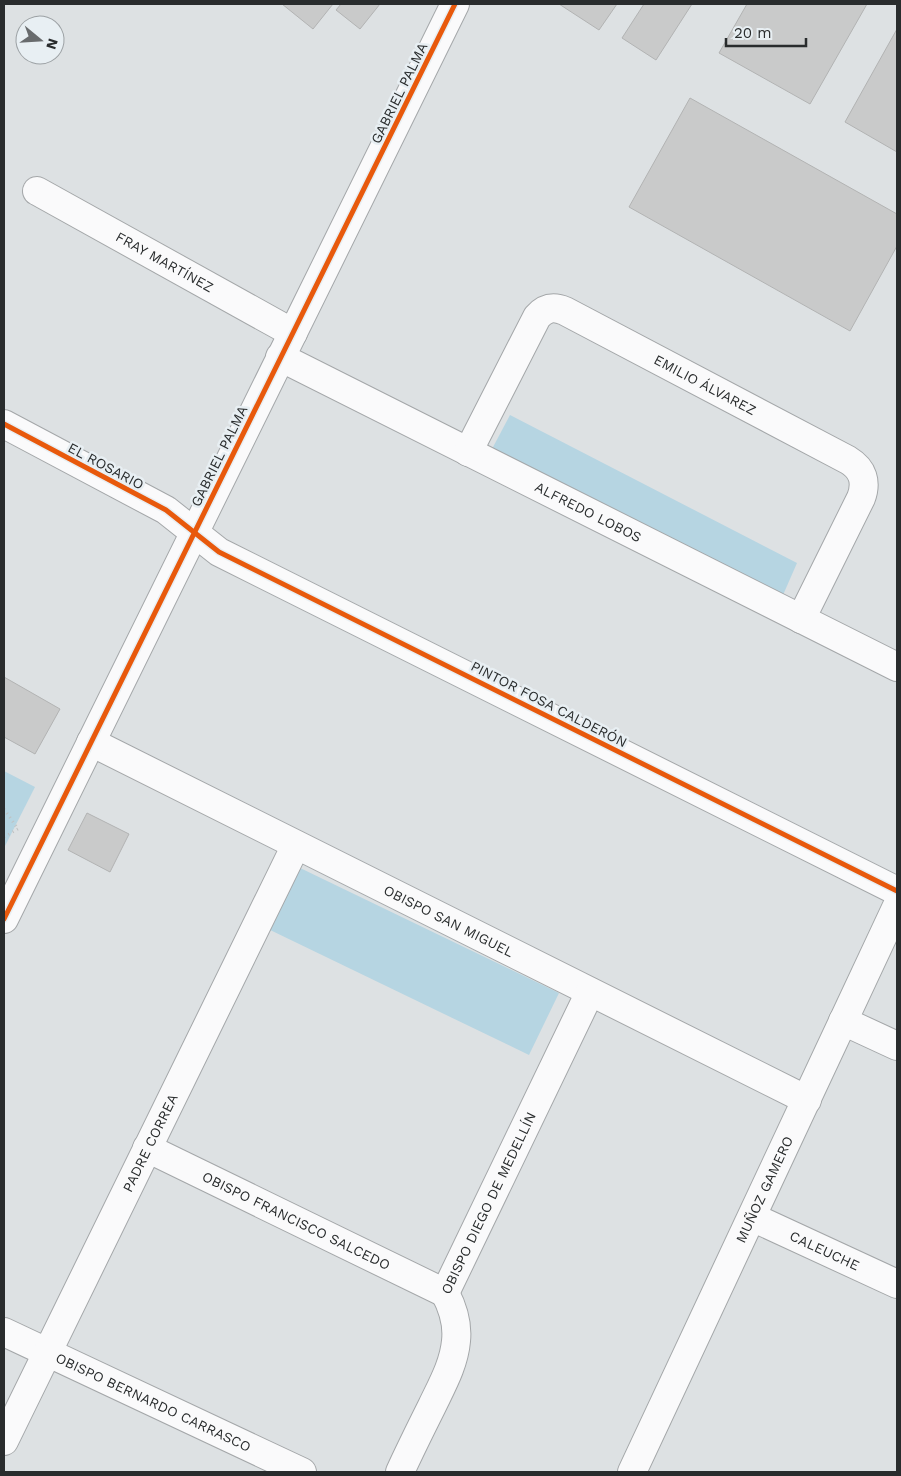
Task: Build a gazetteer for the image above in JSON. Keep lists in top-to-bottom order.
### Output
{
  "streets": {
    "street": [
      "GABRIEL PALMA",
      "FRAY MARTÍNEZ",
      "EMILIO ÁLVAREZ",
      "EL ROSARIO",
      "ALFREDO LOBOS",
      "PINTOR FOSA CALDERÓN",
      "OBISPO SAN MIGUEL",
      "PADRE CORREA",
      "MUÑOZ GAMERO",
      "OBISPO DIEGO DE MEDELLÍN",
      "OBISPO FRANCISCO SALCEDO",
      "CALEUCHE",
      "OBISPO BERNARDO CARRASCO"
    ]
  },
  "crossings": [
    ["GABRIEL PALMA", "FRAY MARTÍNEZ"],
    ["GABRIEL PALMA", "EL ROSARIO"],
    ["GABRIEL PALMA", "ALFREDO LOBOS"],
    ["GABRIEL PALMA", "PINTOR FOSA CALDERÓN"],
    ["GABRIEL PALMA", "OBISPO SAN MIGUEL"],
    ["EMILIO ÁLVAREZ", "ALFREDO LOBOS"],
    ["EL ROSARIO", "PINTOR FOSA CALDERÓN"],
    ["OBISPO SAN MIGUEL", "PADRE CORREA"],
    ["OBISPO SAN MIGUEL", "MUÑOZ GAMERO"],
    ["OBISPO SAN MIGUEL", "OBISPO DIEGO DE MEDELLÍN"],
    ["PADRE CORREA", "OBISPO FRANCISCO SALCEDO"],
    ["PADRE CORREA", "OBISPO BERNARDO CARRASCO"],
    ["MUÑOZ GAMERO", "CALEUCHE"],
    ["OBISPO DIEGO DE MEDELLÍN", "OBISPO FRANCISCO SALCEDO"]
  ],
  "scale_bar": "20 m",
  "north": "right"
}
